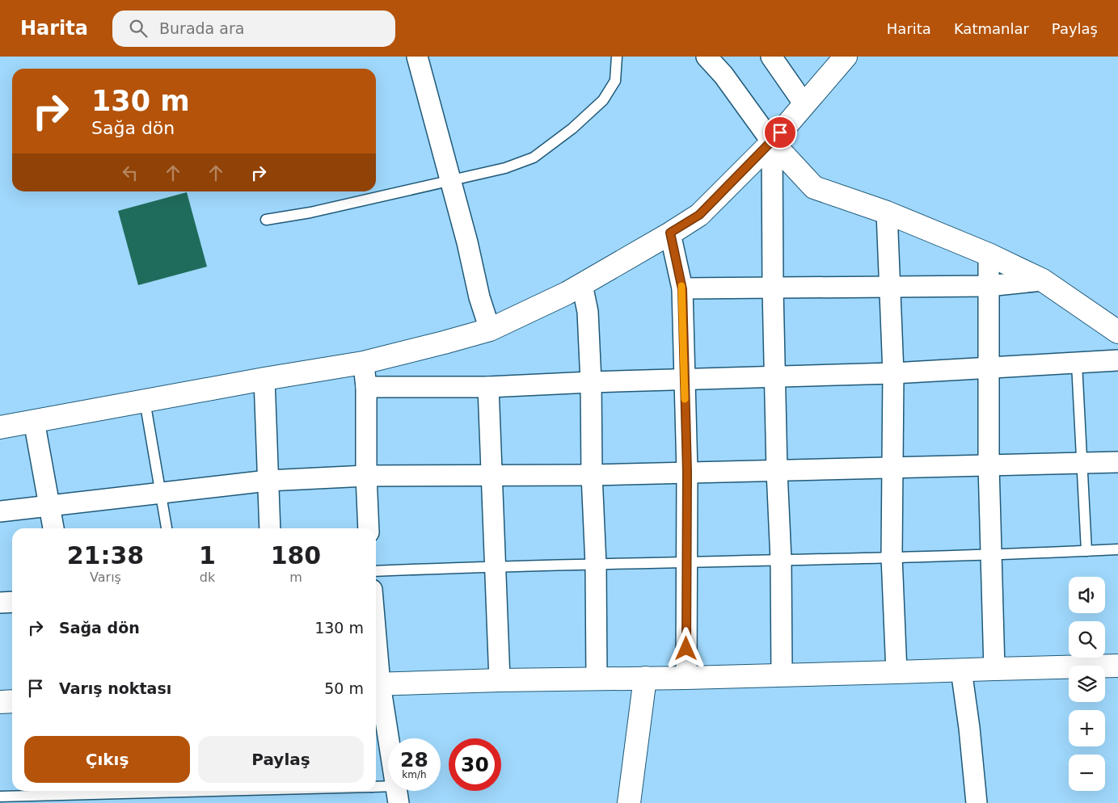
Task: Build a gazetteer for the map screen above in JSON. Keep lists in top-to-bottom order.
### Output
{
  "page": {
    "header": "Harita",
    "search": "Burada ara",
    "nav": ["Harita", "Katmanlar", "Paylaş"],
    "turn": ["130 m", "Sağa dön"],
    "eta": [
      "21:38",
      "Varış",
      "1",
      "dk",
      "180",
      "m"
    ],
    "map_buttons": ["+", "−"],
    "list": [
      {
        "name": "Sağa dön",
        "value": "130 m"
      },
      {
        "name": "Varış noktası",
        "value": "50 m"
      }
    ],
    "buttons": ["Çıkış", "Paylaş"],
    "speed": "28 km/h",
    "limit": "30"
  }
}
